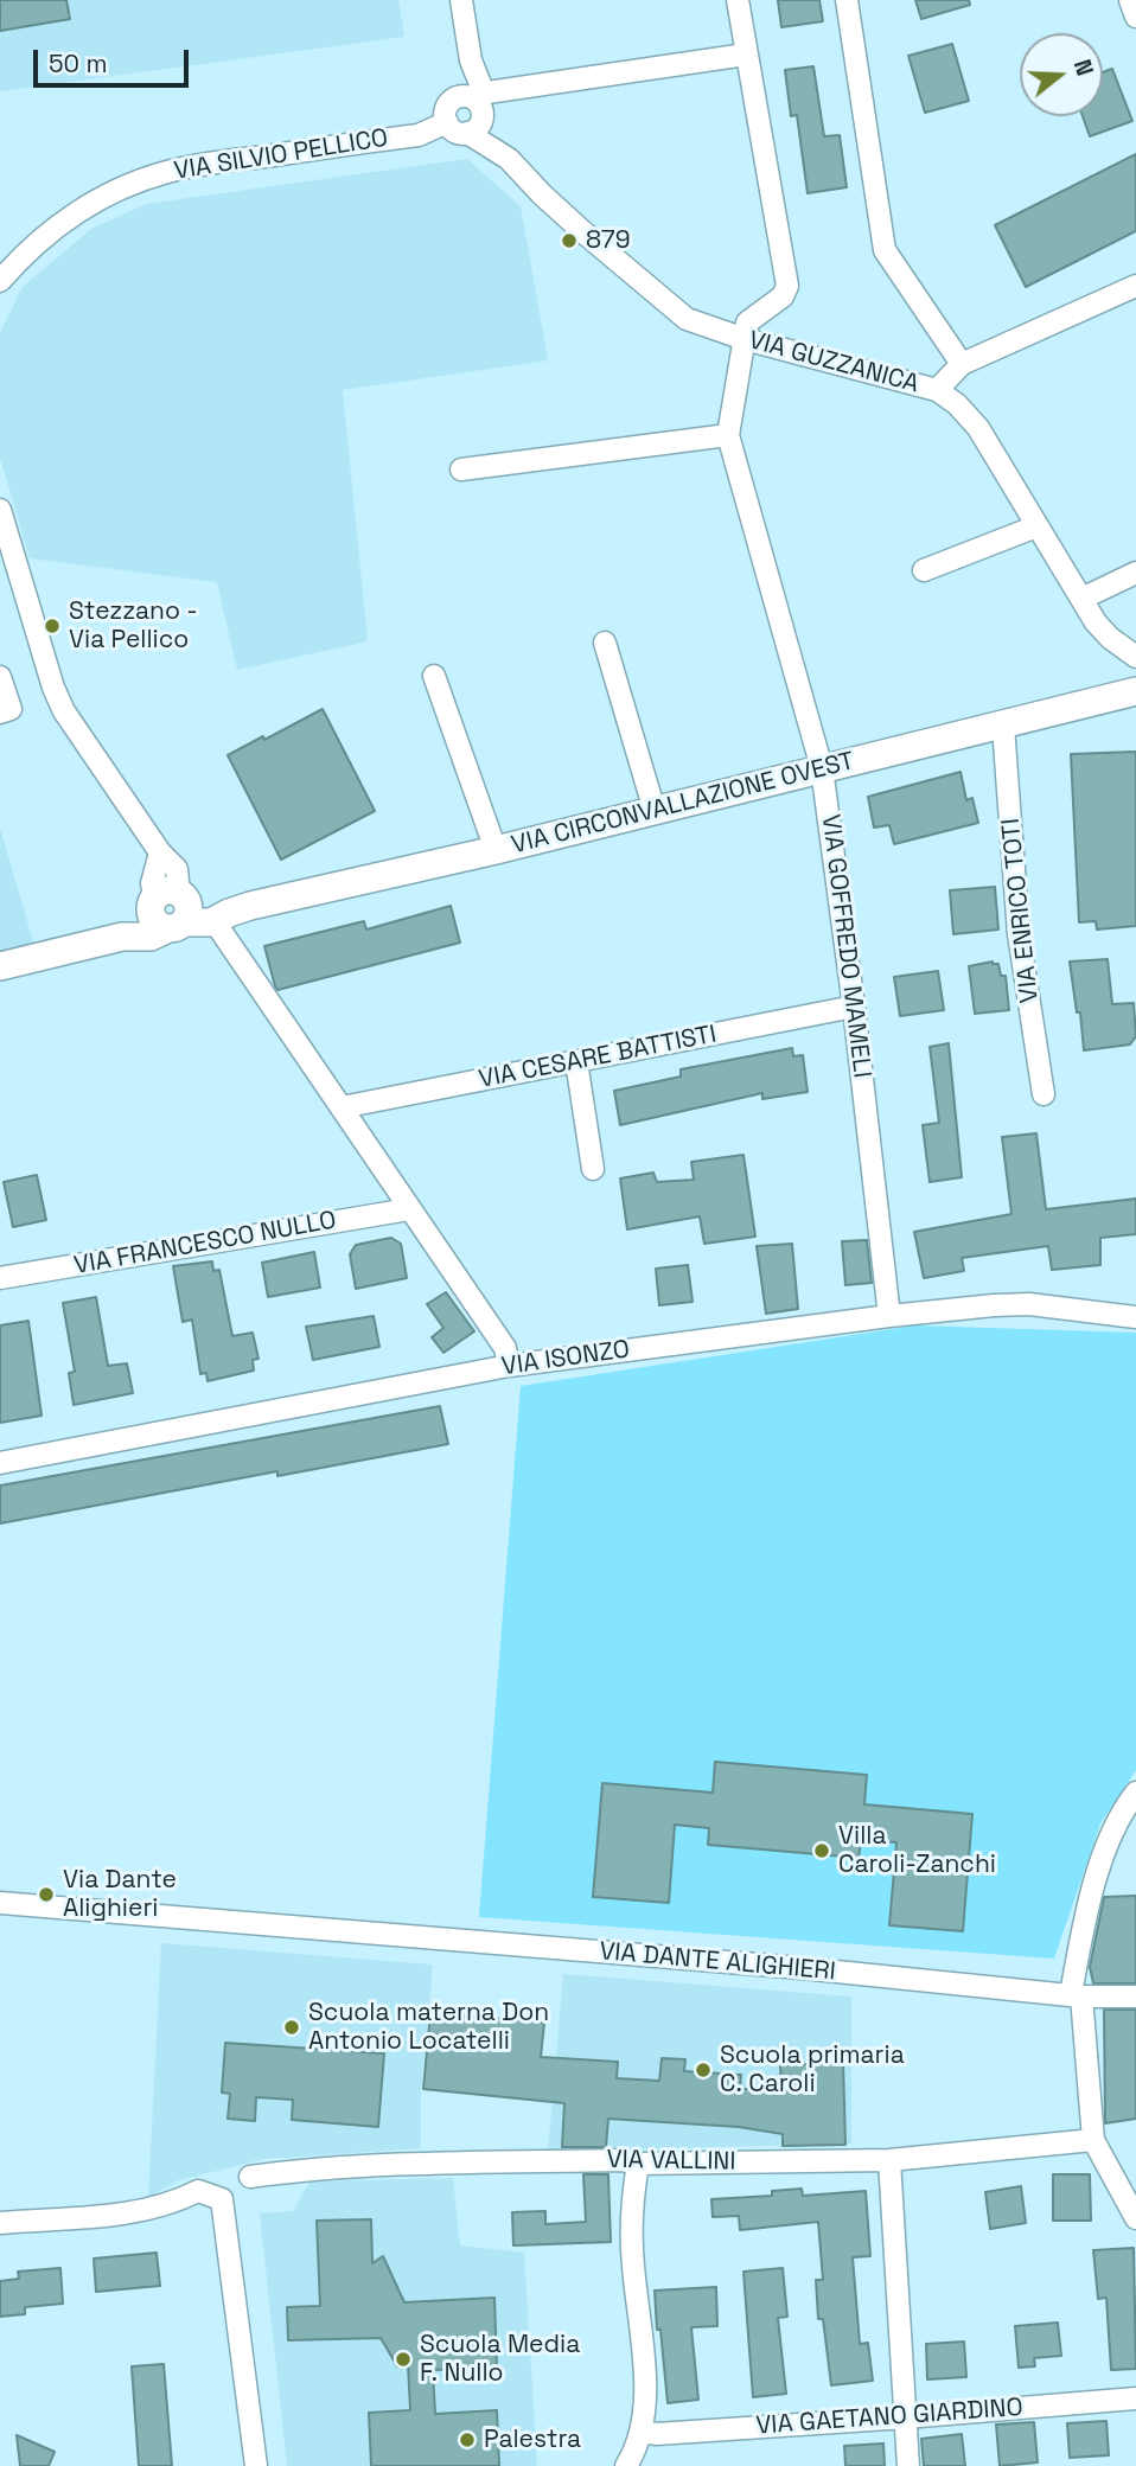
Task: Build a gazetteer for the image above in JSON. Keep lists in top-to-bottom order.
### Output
{
  "streets": {
    "street": [
      "VIA SILVIO PELLICO",
      "VIA GUZZANICA",
      "VIA CIRCONVALLAZIONE OVEST",
      "VIA ENRICO TOTI",
      "VIA GOFFREDO MAMELI",
      "VIA CESARE BATTISTI",
      "VIA FRANCESCO NULLO",
      "VIA ISONZO",
      "VIA DANTE ALIGHIERI",
      "VIA VALLINI",
      "VIA GAETANO GIARDINO"
    ]
  },
  "crossings": [
    ["VIA SILVIO PELLICO", "VIA GUZZANICA"],
    ["VIA GUZZANICA", "VIA GOFFREDO MAMELI"],
    ["VIA CIRCONVALLAZIONE OVEST", "VIA ENRICO TOTI"],
    ["VIA CIRCONVALLAZIONE OVEST", "VIA GOFFREDO MAMELI"],
    ["VIA GOFFREDO MAMELI", "VIA CESARE BATTISTI"],
    ["VIA GOFFREDO MAMELI", "VIA ISONZO"]
  ],
  "places": [
    "879",
    "Stezzano - Via Pellico",
    "Villa Caroli-Zanchi",
    "Via Dante Alighieri",
    "Scuola materna Don Antonio Locatelli",
    "Scuola primaria C. Caroli",
    "Scuola Media F. Nullo",
    "Palestra"
  ],
  "scale_bar": "50 m",
  "north": "right"
}
